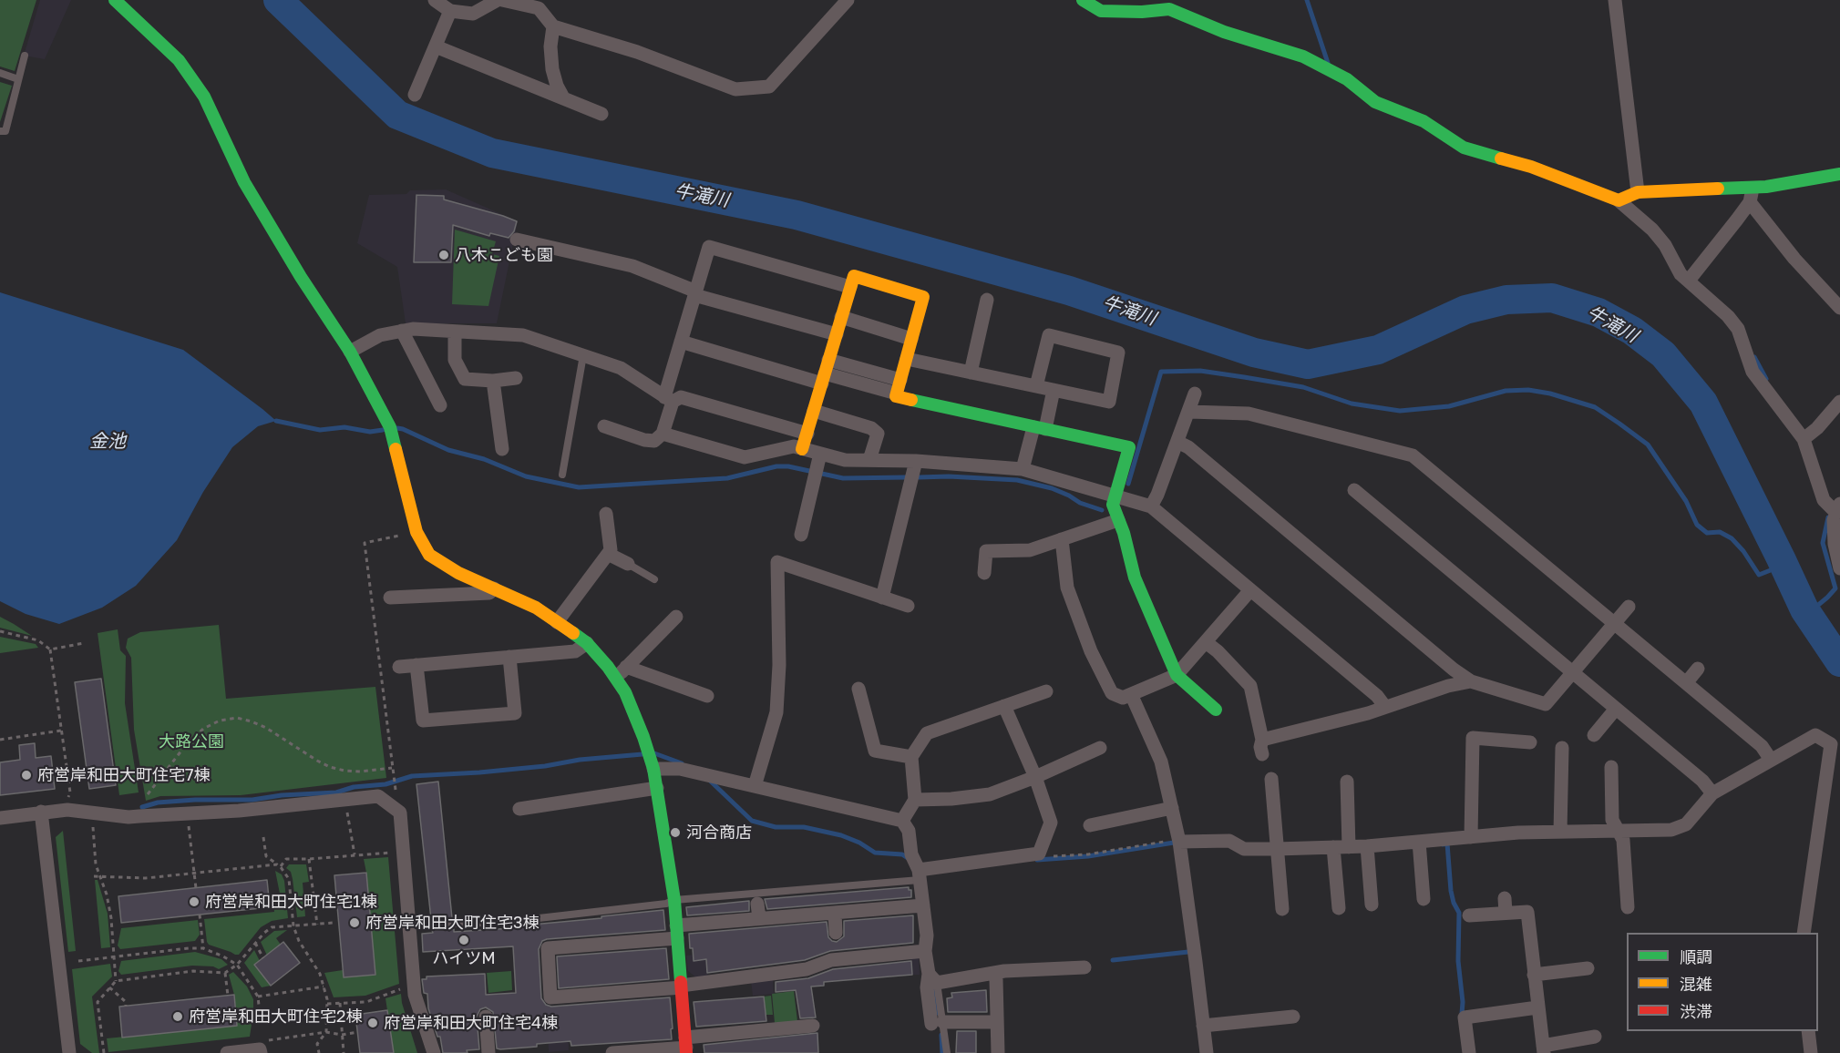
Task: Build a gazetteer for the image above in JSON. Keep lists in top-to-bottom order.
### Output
{
  "water": ["牛滝川", "金池"],
  "parks": ["大路公園"],
  "places": [
    "八木こども園",
    "府営岸和田大町住宅7棟",
    "河合商店",
    "府営岸和田大町住宅1棟",
    "府営岸和田大町住宅3棟",
    "ハイツM",
    "府営岸和田大町住宅2棟",
    "府営岸和田大町住宅4棟"
  ],
  "legend": ["順調", "混雑", "渋滞"]
}
